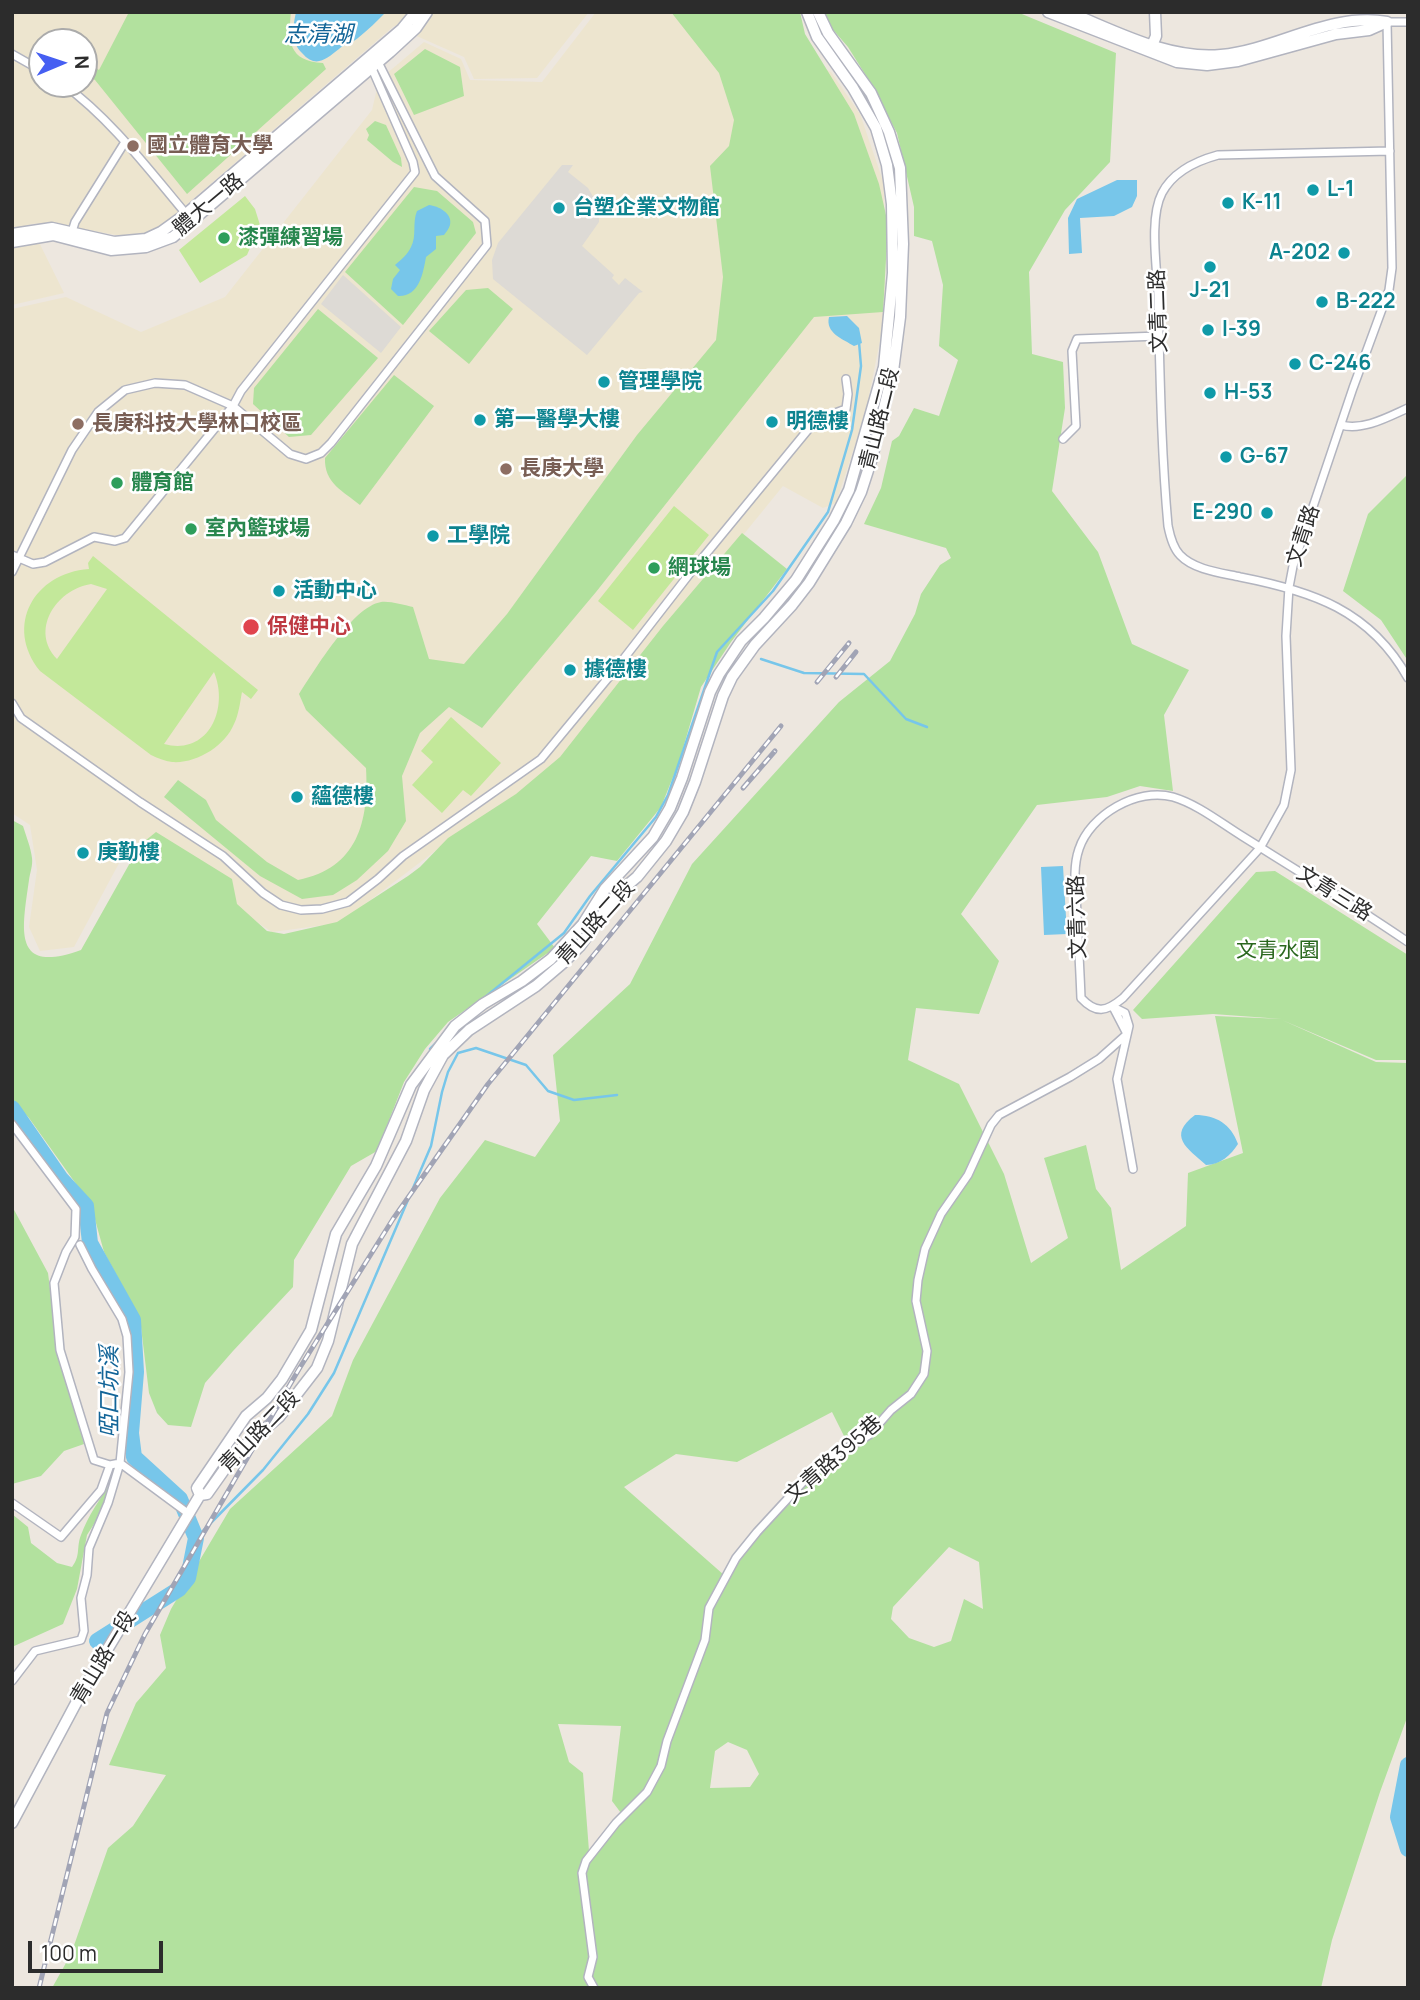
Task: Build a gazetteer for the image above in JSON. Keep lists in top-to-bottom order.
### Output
{
  "streets": {
    "street": [
      "體大一路",
      "文青二路",
      "青山路二段",
      "文青路",
      "文青三路",
      "文青六路",
      "文青路395巷",
      "青山路一段"
    ]
  },
  "crossings": [
    ["文青二路", "文青路"],
    ["青山路二段", "青山路一段"],
    ["文青路", "文青三路"],
    ["文青路", "文青六路"],
    ["文青三路", "文青六路"]
  ],
  "water": ["志清湖", "啞口坑溪"],
  "parks": ["文青水園"],
  "places": [
    "國立體育大學",
    "L-1",
    "K-11",
    "台塑企業文物館",
    "漆彈練習場",
    "A-202",
    "J-21",
    "B-222",
    "I-39",
    "C-246",
    "管理學院",
    "H-53",
    "第一醫學大樓",
    "明德樓",
    "長庚科技大學林口校區",
    "G-67",
    "長庚大學",
    "體育館",
    "E-290",
    "室內籃球場",
    "工學院",
    "網球場",
    "活動中心",
    "保健中心",
    "據德樓",
    "蘊德樓",
    "庚勤樓"
  ],
  "scale_bar": "100 m",
  "north": "right"
}
